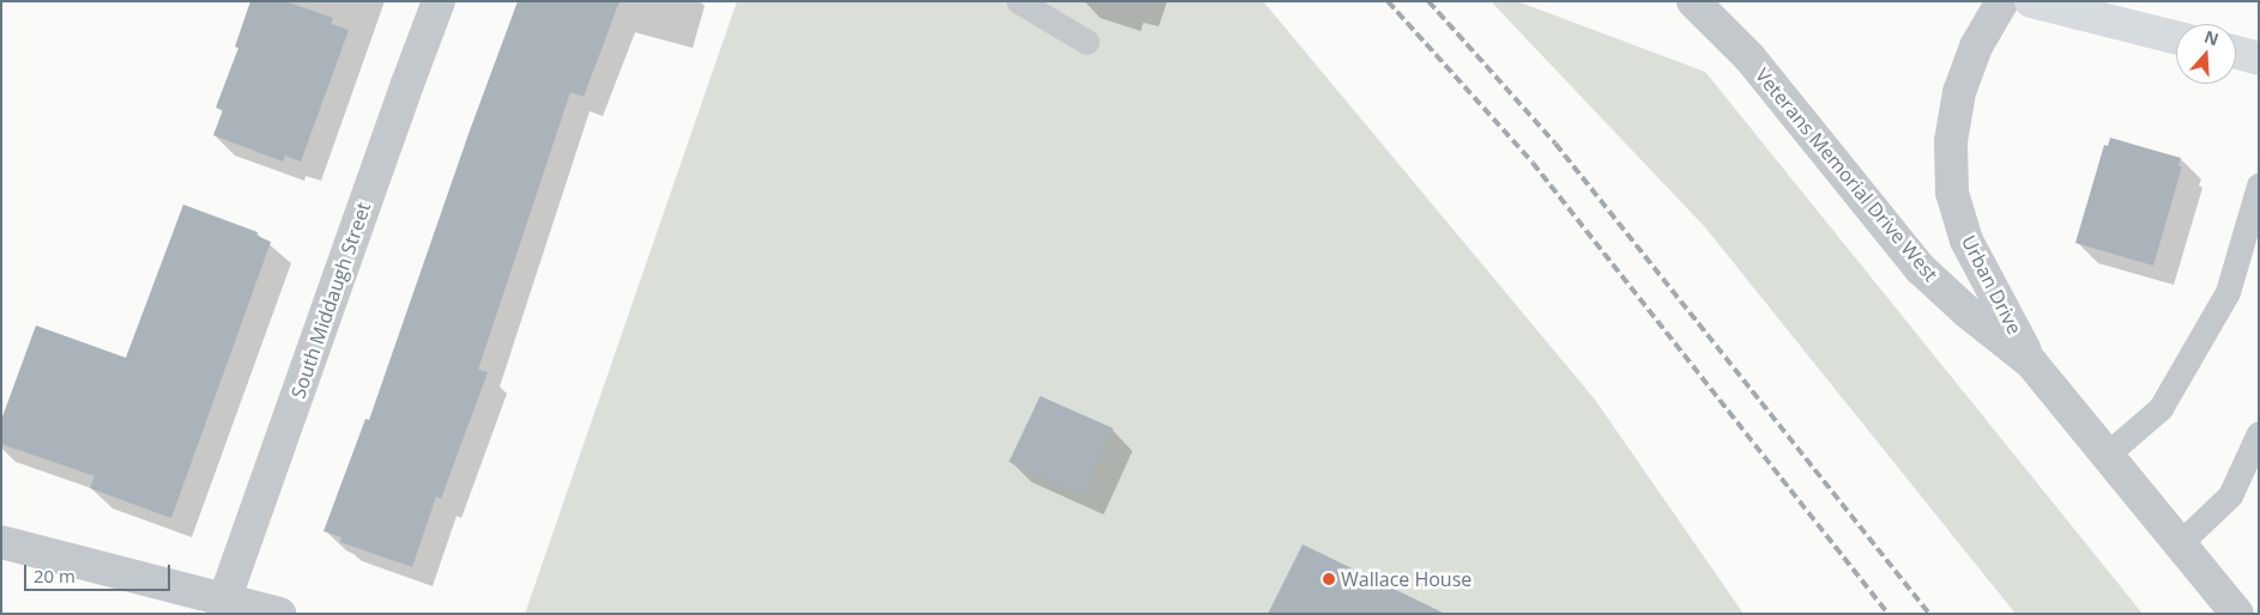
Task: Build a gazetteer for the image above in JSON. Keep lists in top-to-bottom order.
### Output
{
  "streets": {
    "street": ["Veterans Memorial Drive West", "Urban Drive", "South Middaugh Street"]
  },
  "crossings": [
    ["Veterans Memorial Drive West", "Urban Drive"]
  ],
  "places": ["Wallace House"],
  "scale_bar": "20 m",
  "north": "top"
}
